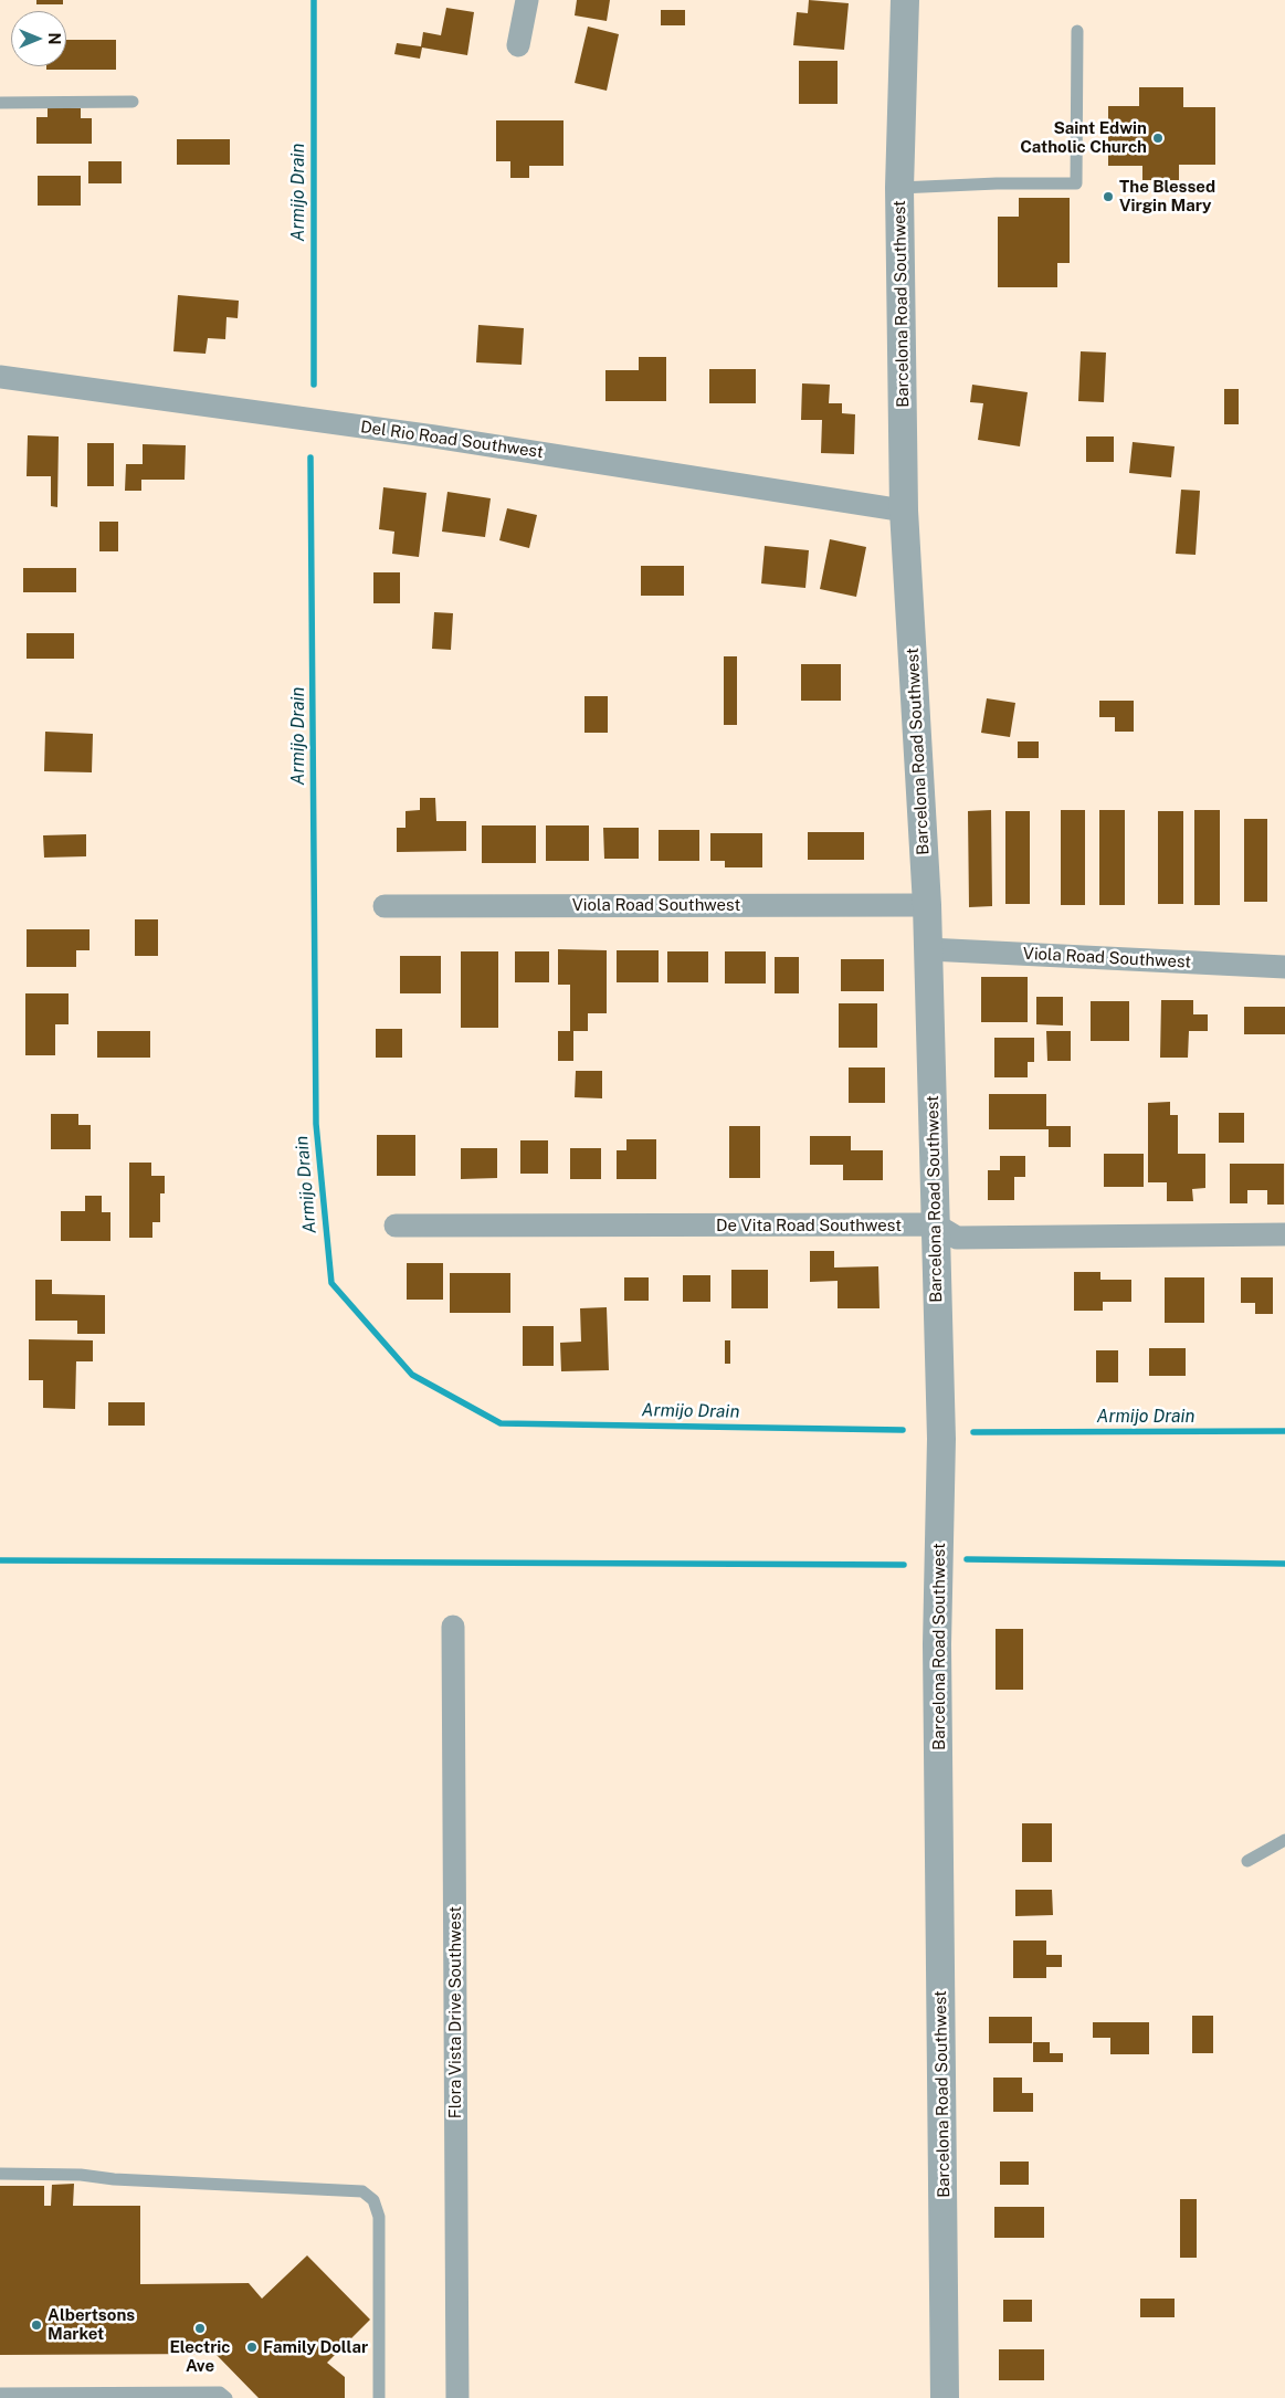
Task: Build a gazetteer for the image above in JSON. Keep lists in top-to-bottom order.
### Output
{
  "streets": {
    "street": [
      "Barcelona Road Southwest",
      "Del Rio Road Southwest",
      "Viola Road Southwest",
      "De Vita Road Southwest",
      "Flora Vista Drive Southwest"
    ]
  },
  "crossings": [
    ["Barcelona Road Southwest", "Del Rio Road Southwest"],
    ["Barcelona Road Southwest", "Viola Road Southwest"],
    ["Barcelona Road Southwest", "De Vita Road Southwest"]
  ],
  "water": ["Armijo Drain"],
  "places": [
    "Saint Edwin Catholic Church",
    "The Blessed Virgin Mary",
    "Albertsons Market",
    "Electric Ave",
    "Family Dollar"
  ],
  "north": "right"
}
